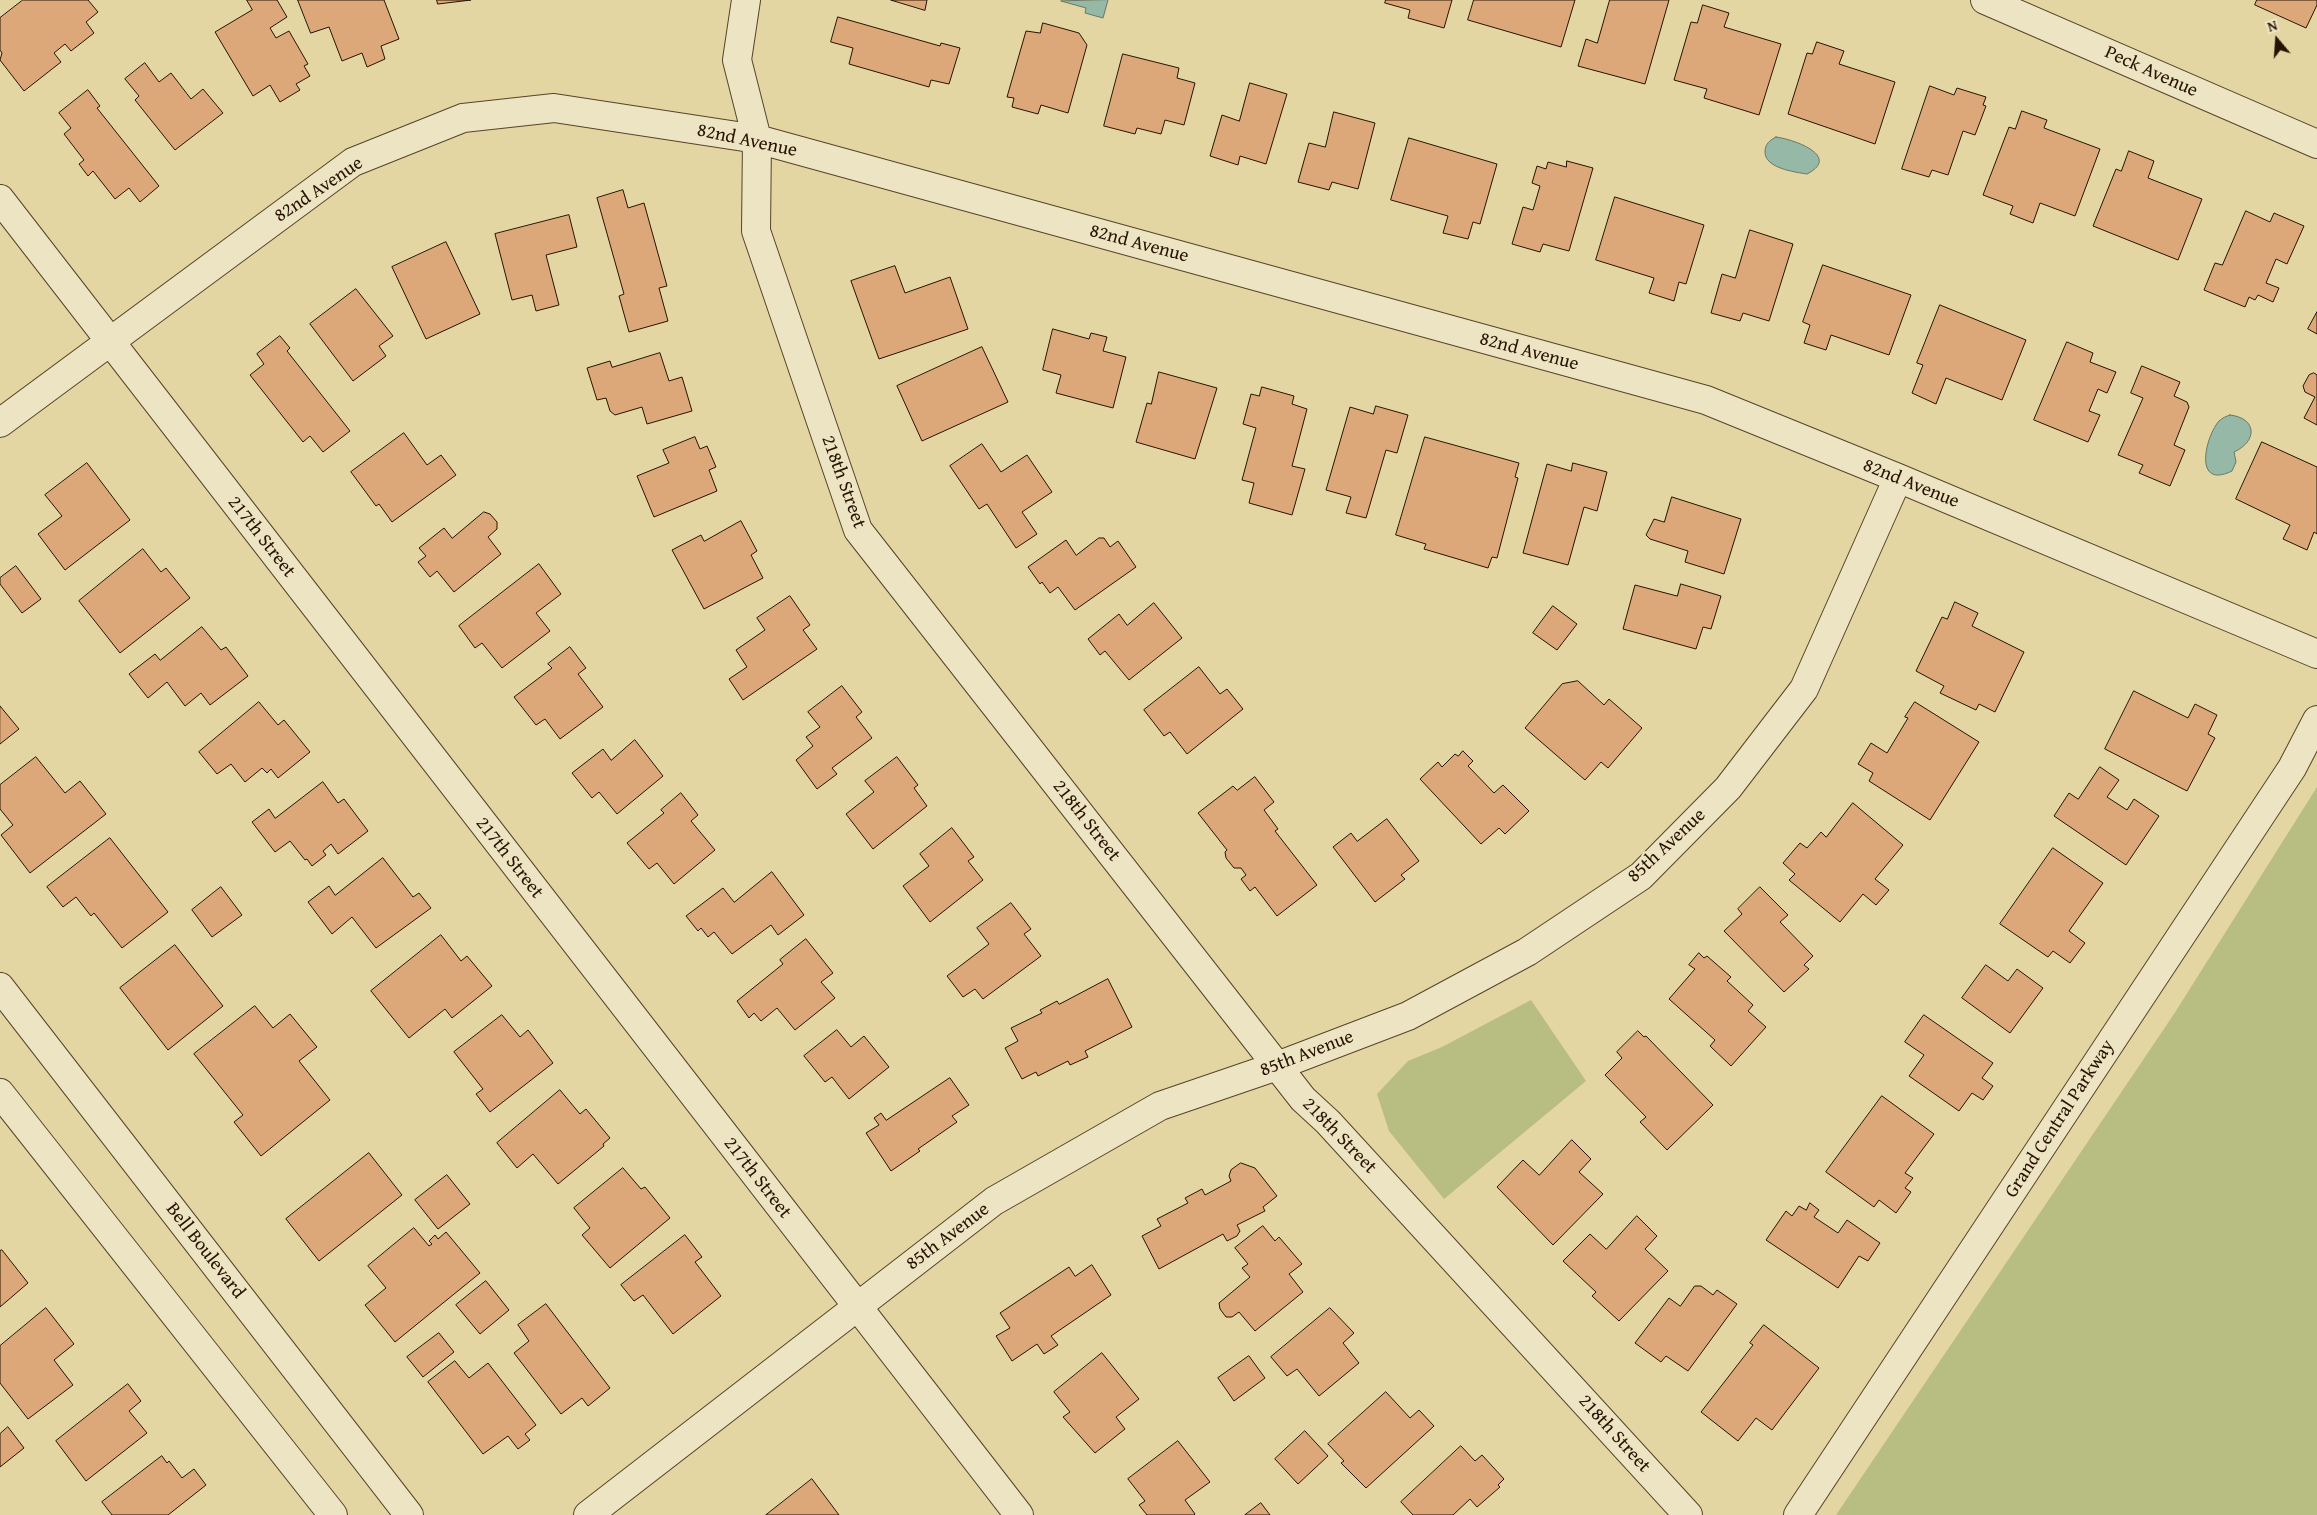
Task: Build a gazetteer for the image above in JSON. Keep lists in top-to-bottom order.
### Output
{
  "streets": {
    "street": [
      "Peck Avenue",
      "82nd Avenue",
      "218th Street",
      "217th Street",
      "85th Avenue",
      "Grand Central Parkway",
      "Bell Boulevard"
    ]
  },
  "crossings": [
    ["82nd Avenue", "218th Street"],
    ["82nd Avenue", "217th Street"],
    ["82nd Avenue", "85th Avenue"],
    ["218th Street", "85th Avenue"],
    ["217th Street", "85th Avenue"]
  ],
  "north": "top"
}
